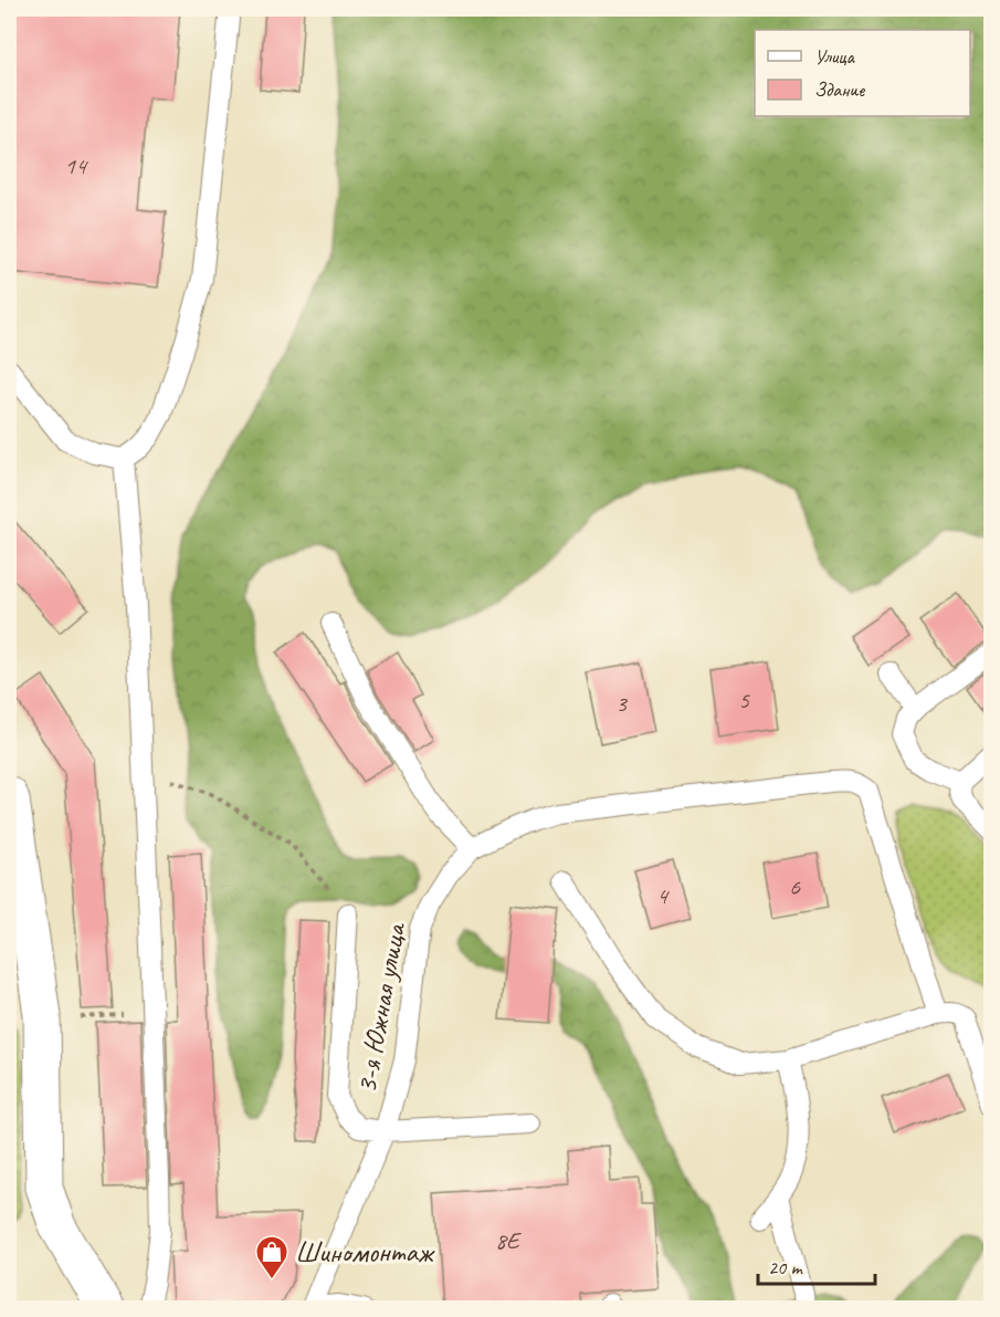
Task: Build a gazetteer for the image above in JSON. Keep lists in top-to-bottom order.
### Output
{
  "streets": {
    "lane": ["3-я Южная улица"]
  },
  "places": {
    "shop": ["Шиномонтаж"]
  },
  "house_numbers": [
    "14",
    "5",
    "3",
    "6",
    "4",
    "8Е"
  ],
  "legend": ["Улица", "Здание"],
  "scale_bar": "20 m"
}
